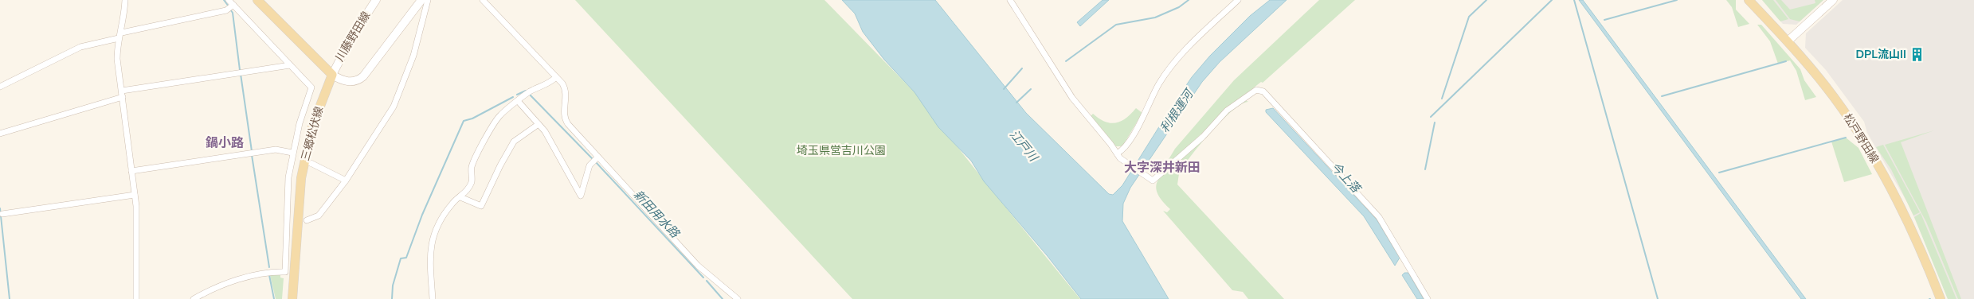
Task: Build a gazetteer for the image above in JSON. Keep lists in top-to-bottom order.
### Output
{
  "streets": {
    "main road": ["三郷松伏線", "松戸野田線"],
    "street": ["川藤野田線"]
  },
  "crossings": [
    ["川藤野田線", "三郷松伏線"]
  ],
  "districts": ["鍋小路", "大字深井新田"],
  "water": [
    "利根運河",
    "江戸川",
    "今上落",
    "新田用水路"
  ],
  "parks": ["埼玉県営吉川公園"],
  "places": {
    "building": ["DPL流山II"]
  }
}
